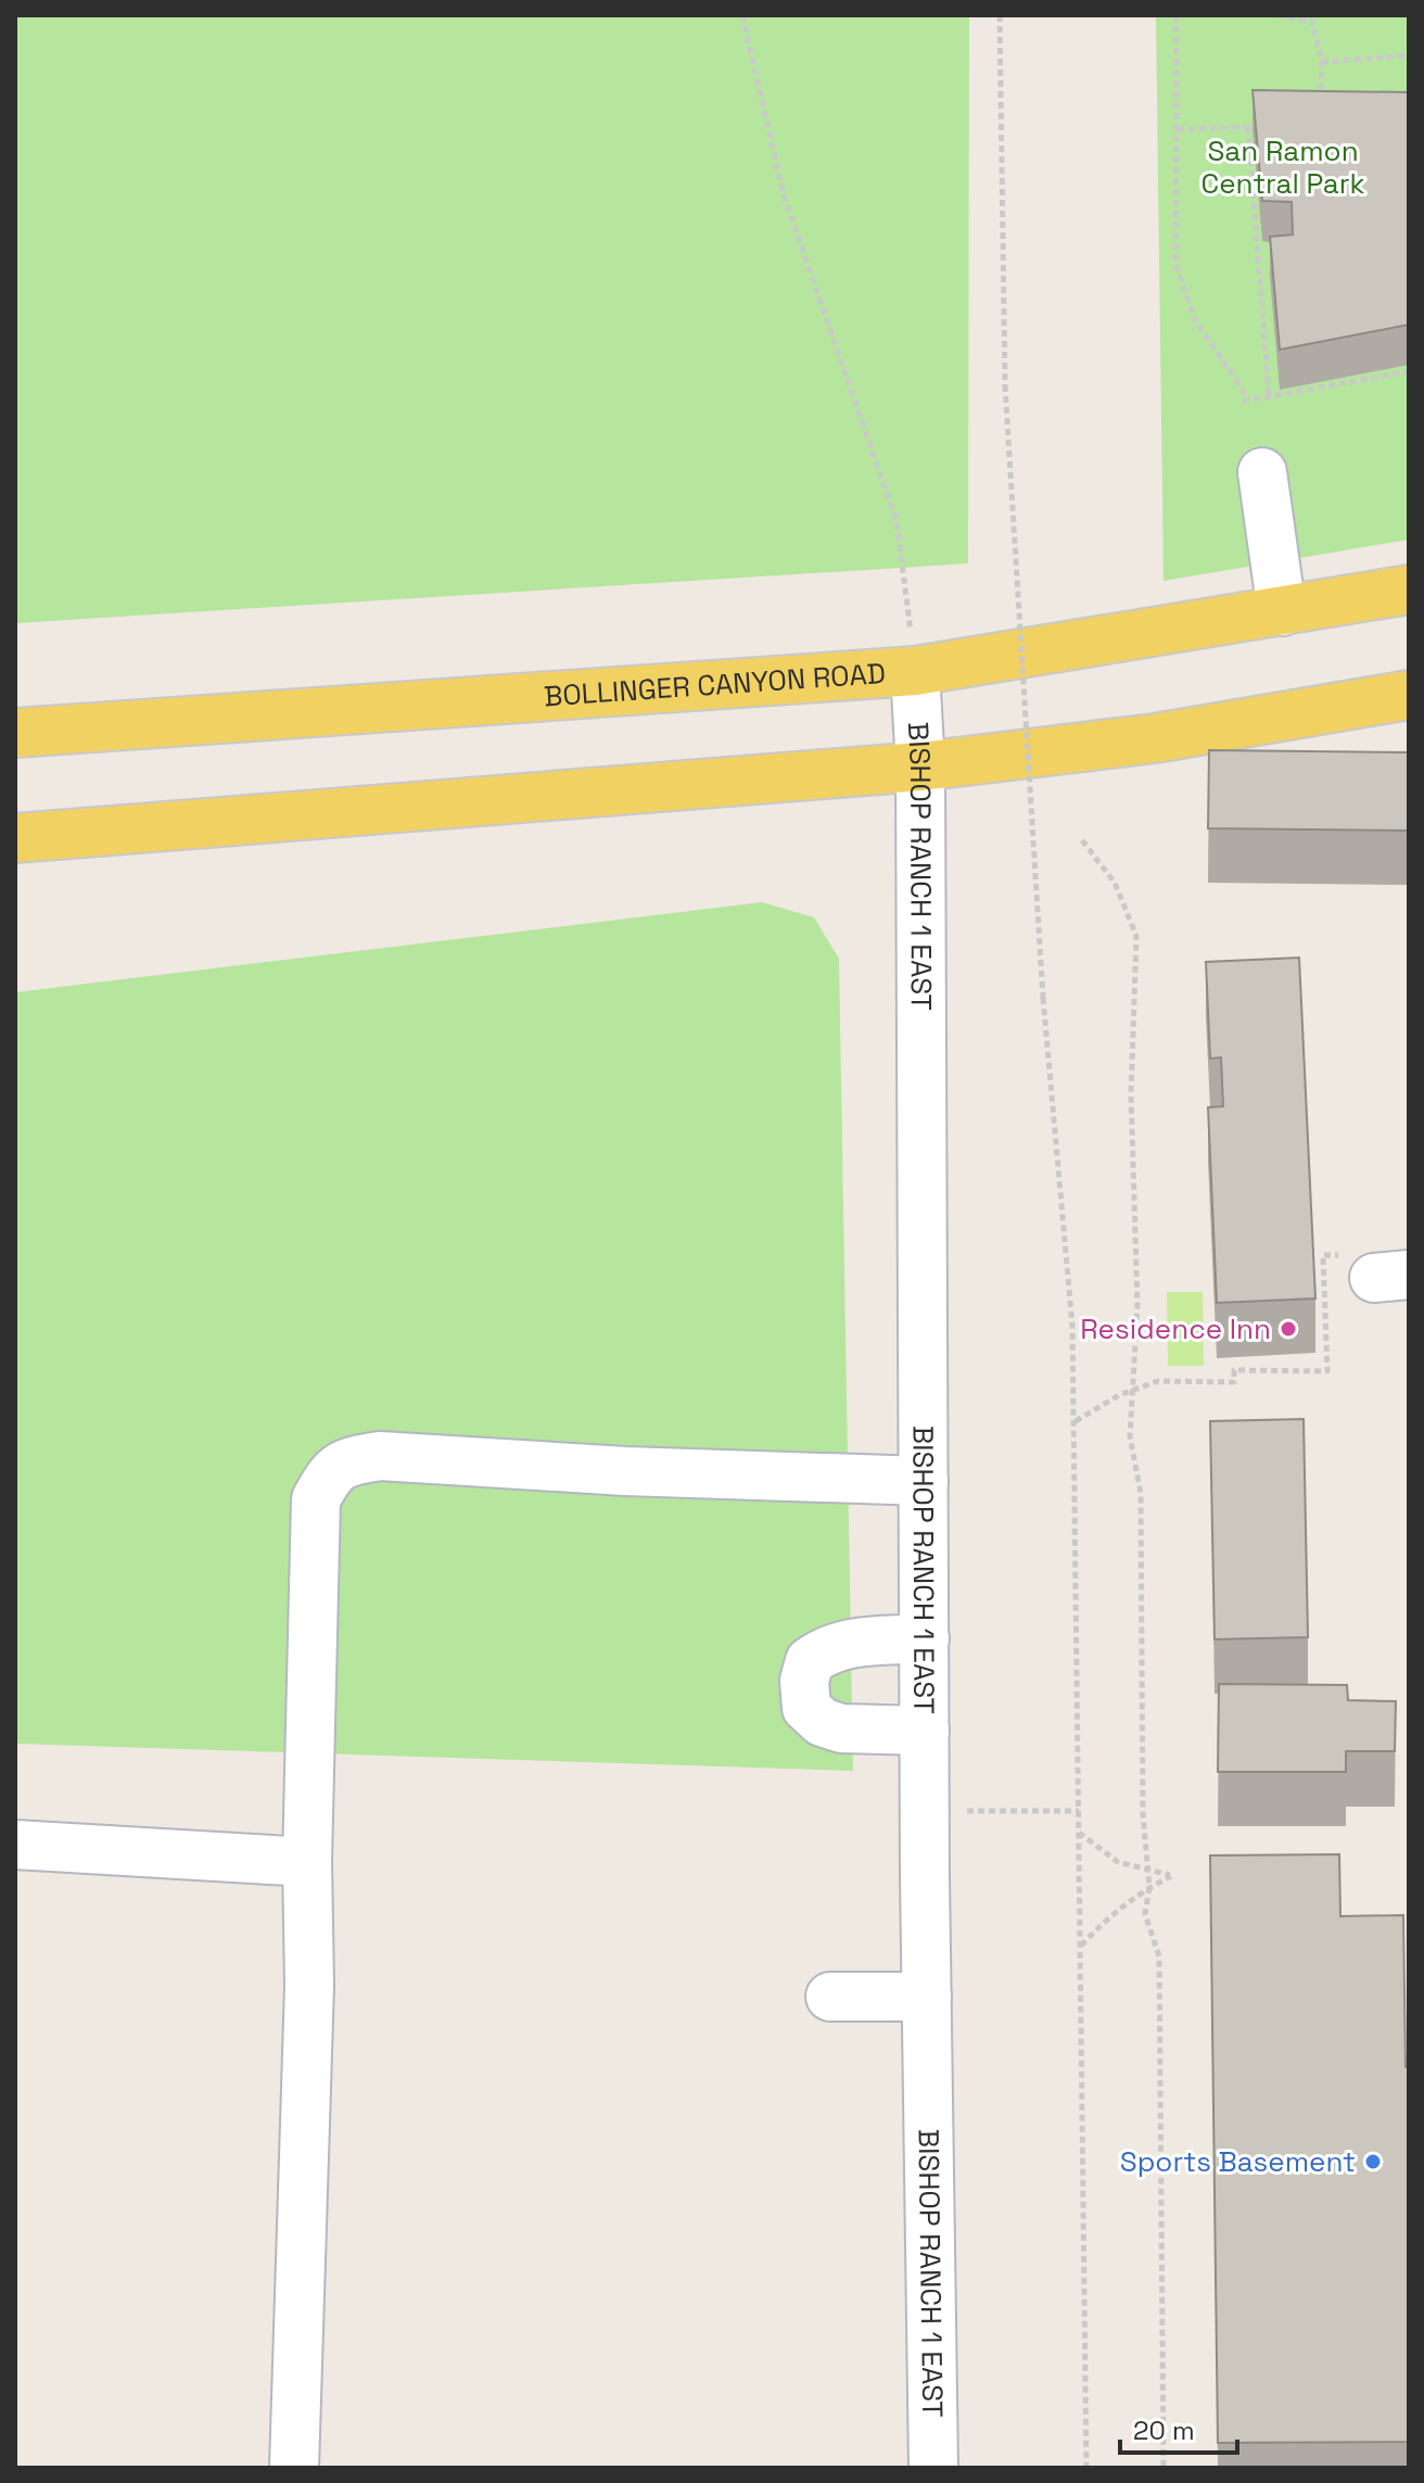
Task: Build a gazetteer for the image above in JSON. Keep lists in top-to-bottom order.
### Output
{
  "streets": {
    "main road": ["BOLLINGER CANYON ROAD"],
    "street": ["BISHOP RANCH 1 EAST"]
  },
  "crossings": [
    ["BOLLINGER CANYON ROAD", "BISHOP RANCH 1 EAST"]
  ],
  "parks": ["San Ramon Central Park"],
  "places": ["Residence Inn", "Sports Basement"],
  "scale_bar": "20 m"
}
